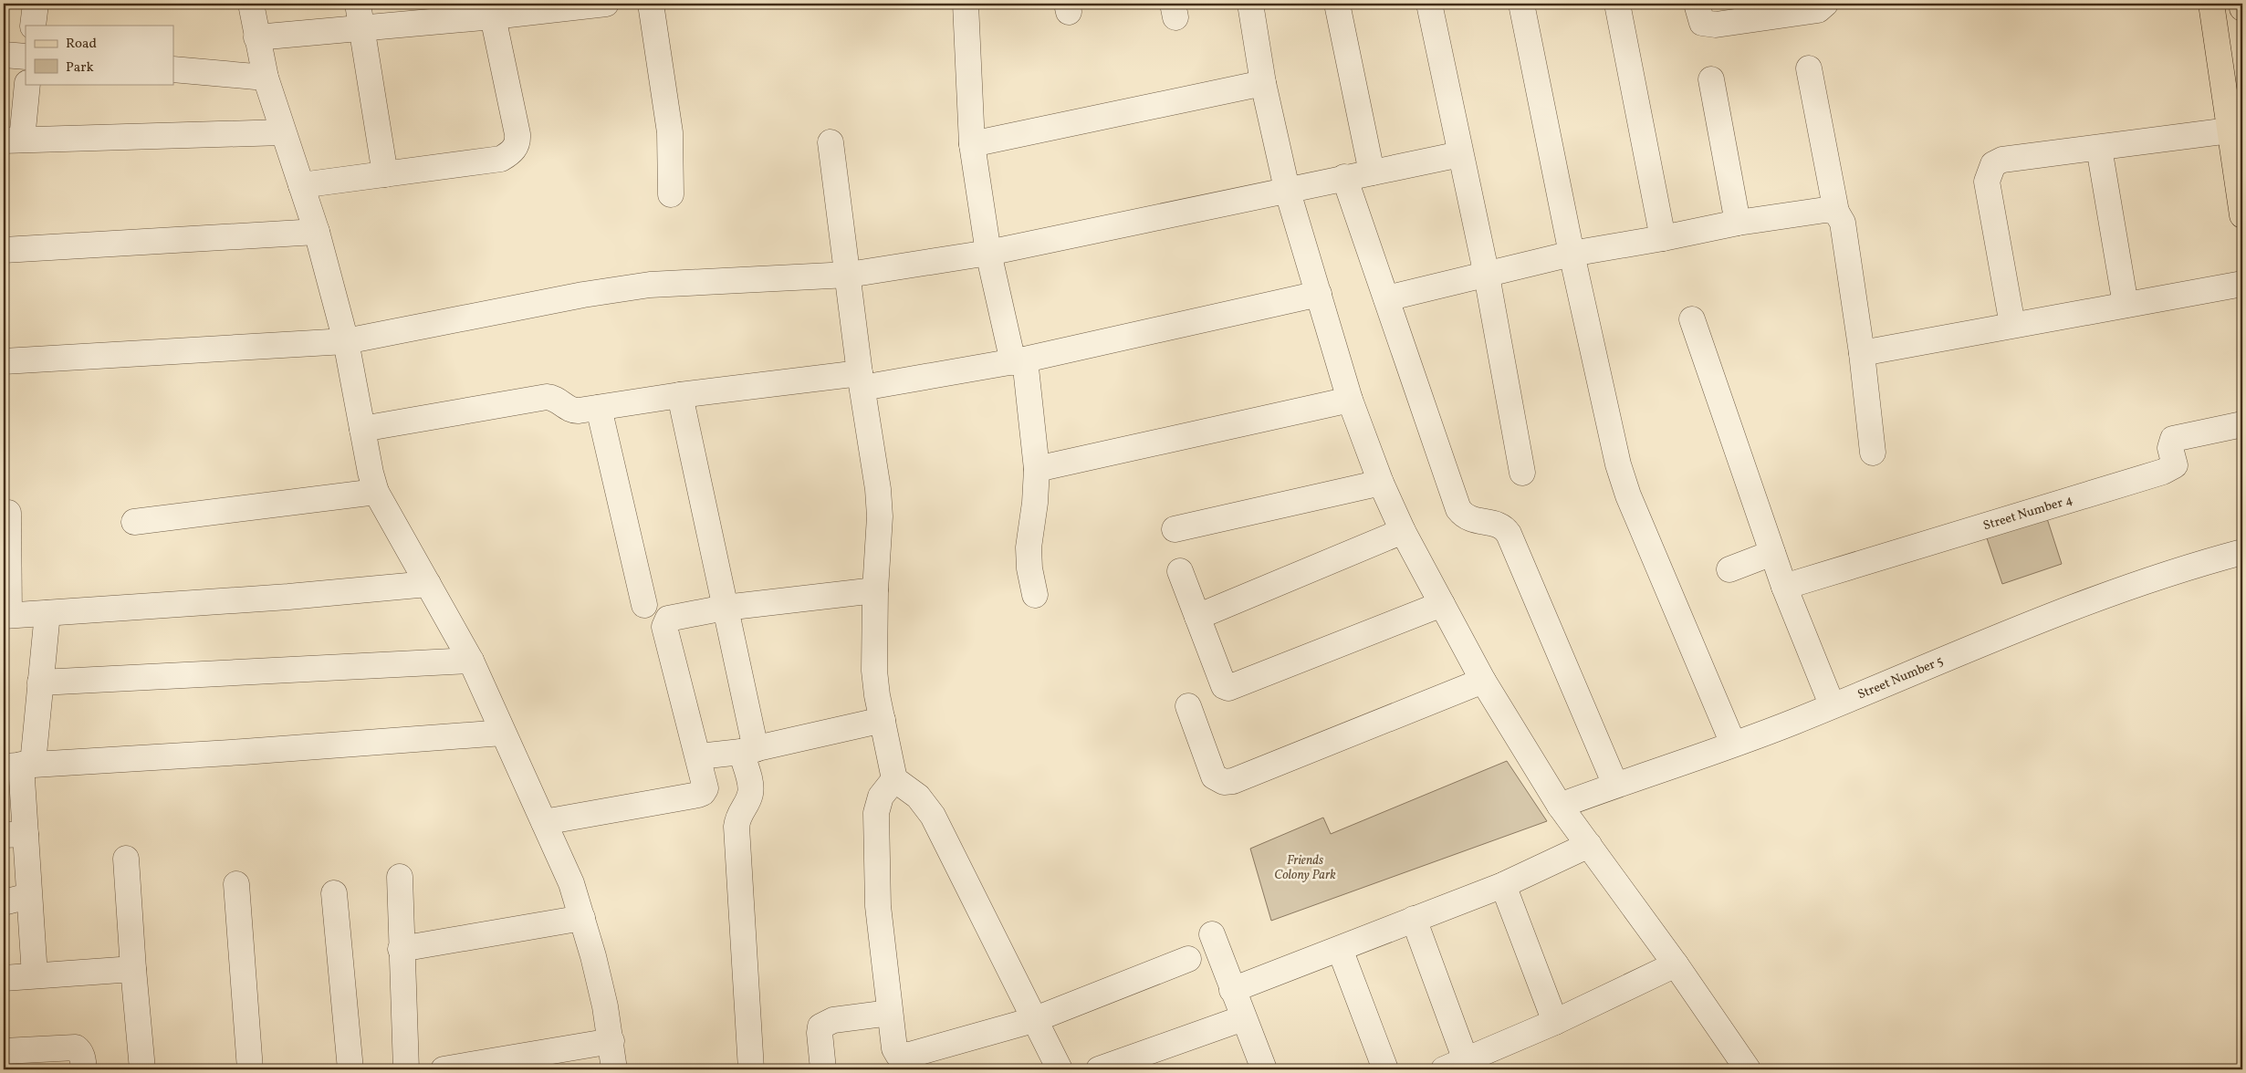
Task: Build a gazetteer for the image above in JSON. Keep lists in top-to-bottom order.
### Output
{
  "streets": {
    "street": ["Street Number 4", "Street Number 5"]
  },
  "parks": ["Friends Colony Park"],
  "legend": ["Road", "Park"]
}
